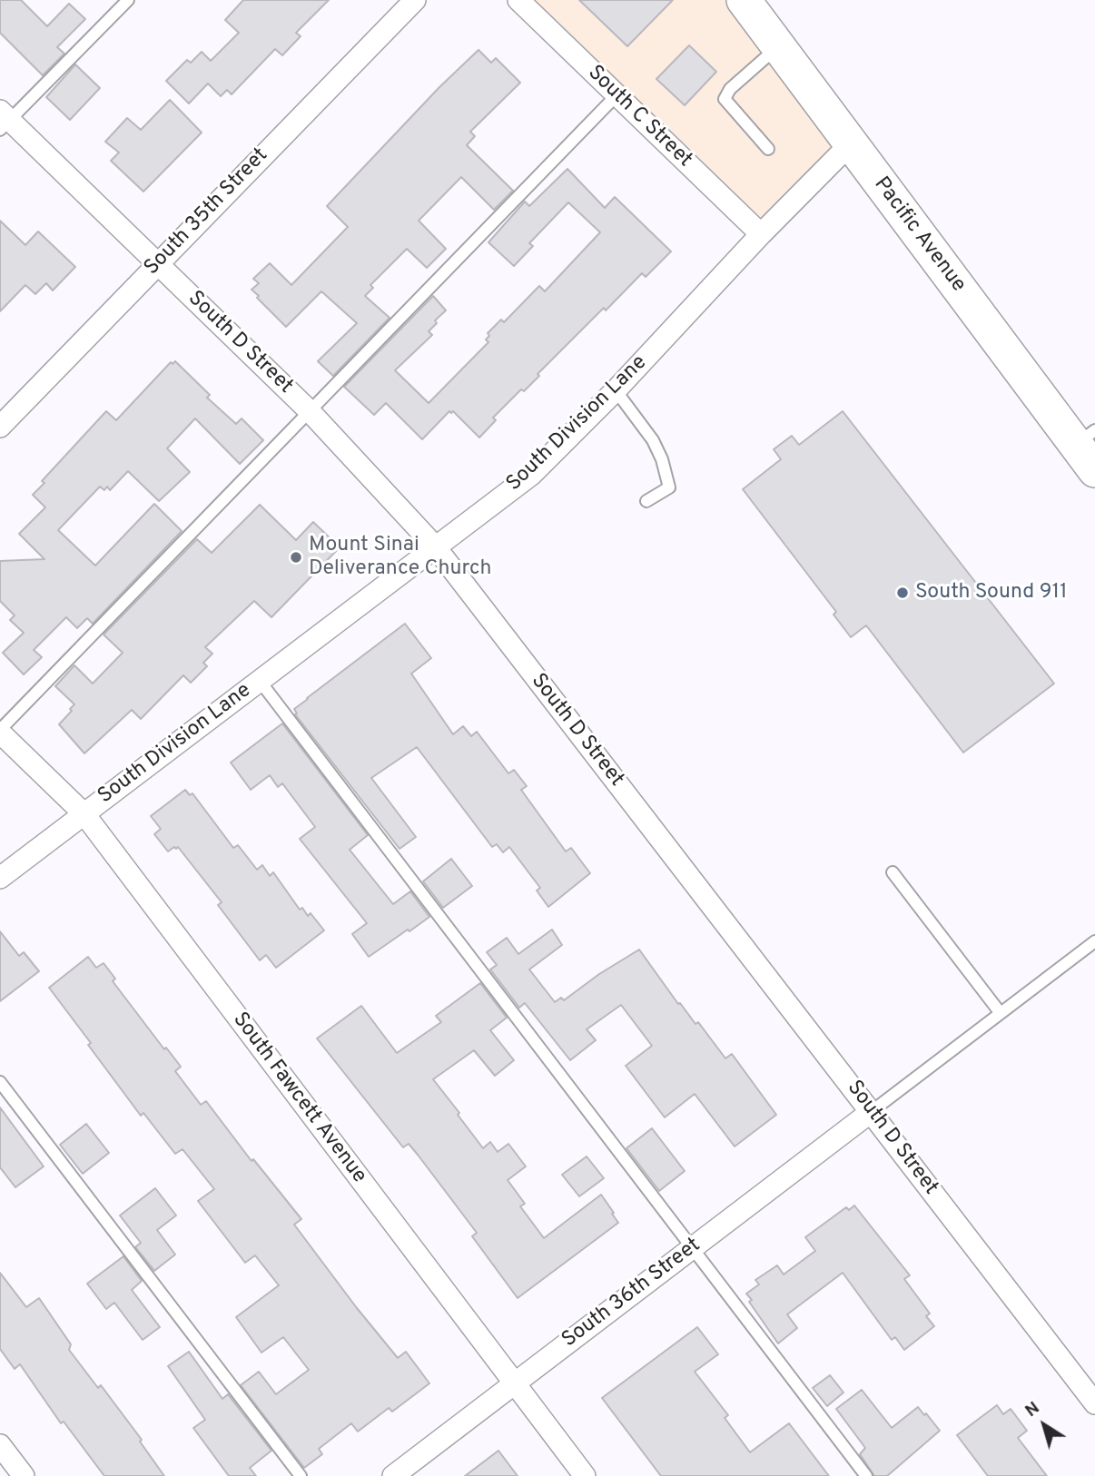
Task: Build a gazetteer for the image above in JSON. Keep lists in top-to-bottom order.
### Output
{
  "streets": {
    "main road": ["Pacific Avenue"],
    "street": [
      "South C Street",
      "South 35th Street",
      "South D Street",
      "South Division Lane",
      "South Fawcett Avenue",
      "South 36th Street"
    ]
  },
  "crossings": [
    ["South C Street", "South Division Lane"],
    ["South 35th Street", "South D Street"],
    ["Pacific Avenue", "South Division Lane"],
    ["South D Street", "South Division Lane"],
    ["South D Street", "South 36th Street"],
    ["South Division Lane", "South Fawcett Avenue"],
    ["South Fawcett Avenue", "South 36th Street"]
  ],
  "places": ["Mount Sinai Deliverance Church", "South Sound 911"],
  "north": "top left"
}
